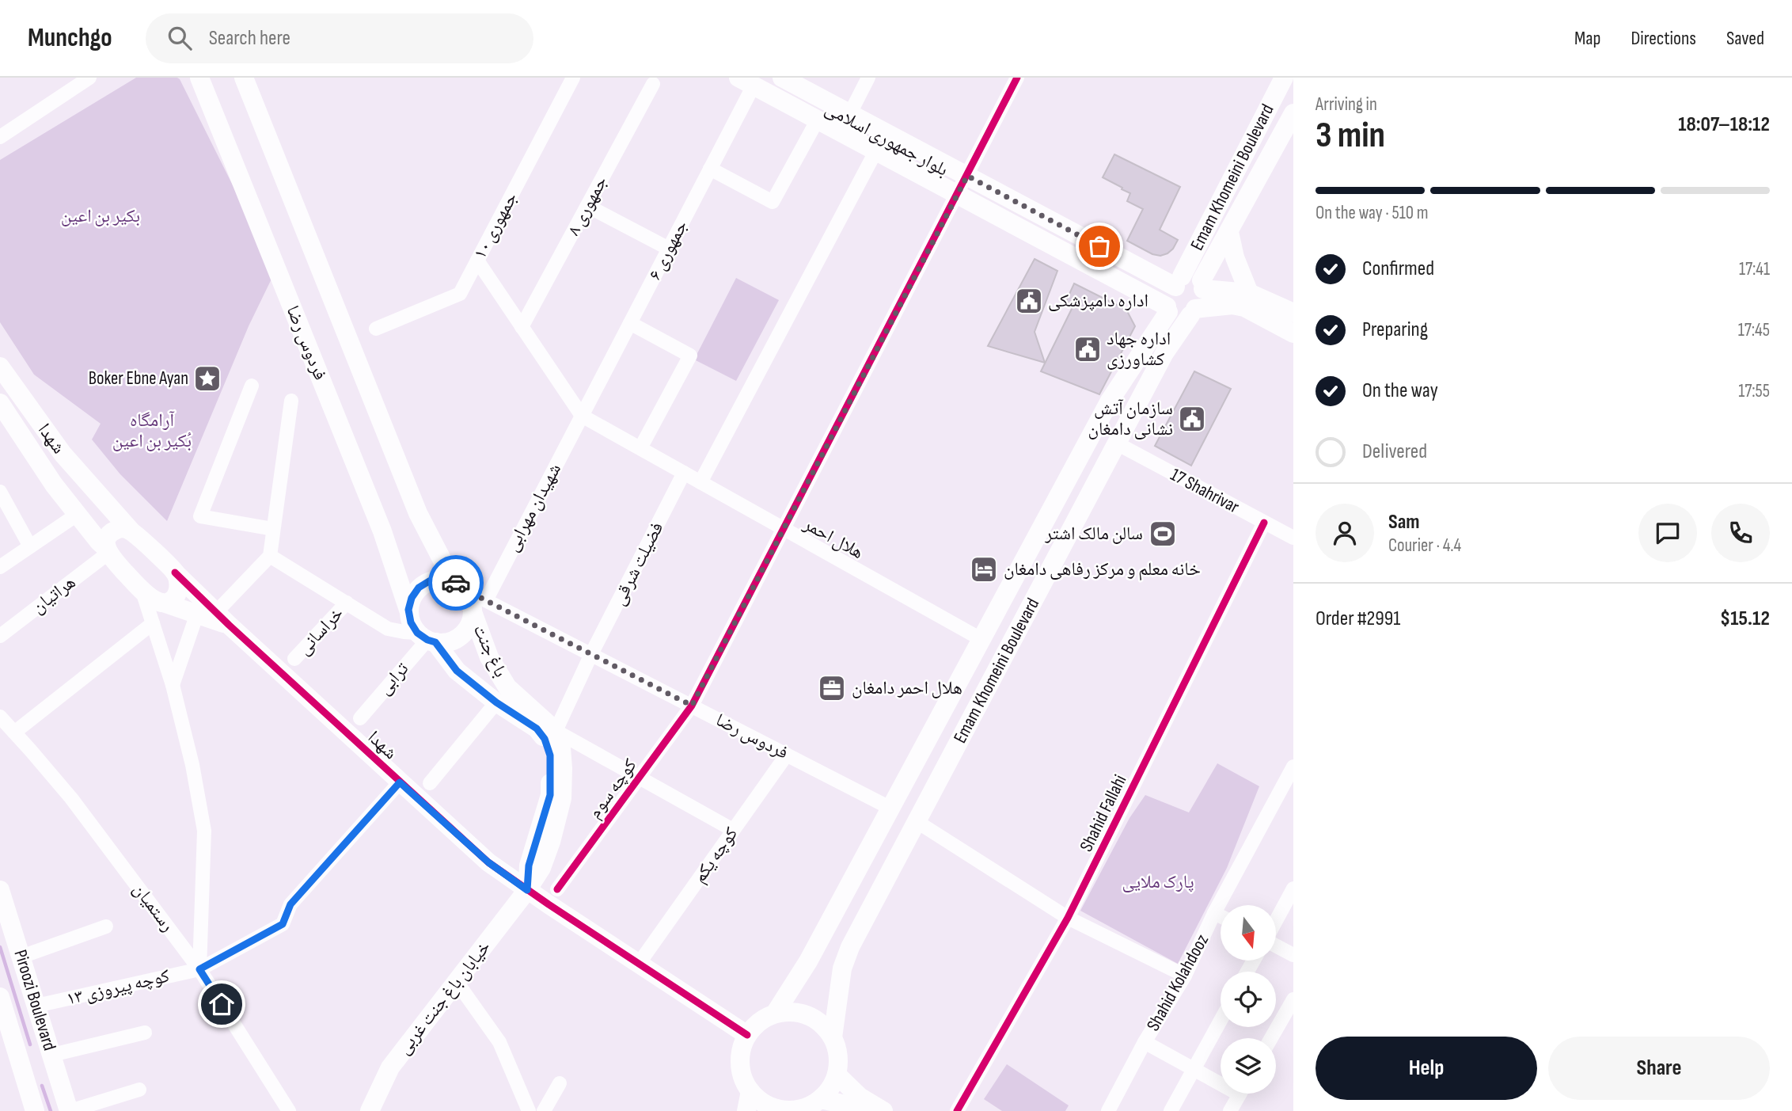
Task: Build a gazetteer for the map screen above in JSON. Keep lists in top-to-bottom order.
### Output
{
  "streets": {
    "street": [
      "بلوار جمهوری اسلامی",
      "Emam Khomeini Boulevard",
      "جمهوری ۸",
      "جمهوری ۱۰",
      "جمهوری ۶",
      "فردوس رضا",
      "شهدا",
      "17 Shahrivar",
      "شهیدان مهرابی",
      "هلال احمر",
      "فضیلت شرقی",
      "هراتیان",
      "خراسانی",
      "باغ جنت",
      "ترابی",
      "کوچه سوم",
      "Shahid Fallahi",
      "کوچه یکم",
      "رستمیان",
      "Shahid Kolahdooz",
      "کوچه پیروزی ۱۳",
      "خیابان باغ جنت غربی",
      "Piroozi Boulevard"
    ]
  },
  "crossings": [
    ["بلوار جمهوری اسلامی", "Emam Khomeini Boulevard"],
    ["بلوار جمهوری اسلامی", "جمهوری ۶"],
    ["بلوار جمهوری اسلامی", "کوچه سوم"],
    ["Emam Khomeini Boulevard", "فردوس رضا"],
    ["Emam Khomeini Boulevard", "شهدا"],
    ["Emam Khomeini Boulevard", "17 Shahrivar"],
    ["Emam Khomeini Boulevard", "هلال احمر"],
    ["جمهوری ۶", "شهیدان مهرابی"],
    ["جمهوری ۶", "هلال احمر"],
    ["فردوس رضا", "شهیدان مهرابی"],
    ["فردوس رضا", "فضیلت شرقی"],
    ["فردوس رضا", "باغ جنت"],
    ["فردوس رضا", "ترابی"],
    ["فردوس رضا", "کوچه سوم"],
    ["فردوس رضا", "کوچه یکم"],
    ["شهدا", "هراتیان"],
    ["شهدا", "باغ جنت"],
    ["شهدا", "کوچه پیروزی ۱۳"],
    ["شهدا", "خیابان باغ جنت غربی"],
    ["17 Shahrivar", "Shahid Fallahi"],
    ["شهیدان مهرابی", "هلال احمر"],
    ["شهیدان مهرابی", "باغ جنت"],
    ["شهیدان مهرابی", "ترابی"],
    ["هلال احمر", "فضیلت شرقی"],
    ["هلال احمر", "کوچه سوم"],
    ["فضیلت شرقی", "باغ جنت"],
    ["باغ جنت", "ترابی"],
    ["باغ جنت", "خیابان باغ جنت غربی"],
    ["رستمیان", "کوچه پیروزی ۱۳"],
    ["کوچه پیروزی ۱۳", "Piroozi Boulevard"]
  ],
  "parks": ["بکیر بن اعین", "آرامگاه بُکیر بن اعین", "پارک ملایی"],
  "places": {
    "public building": ["اداره دامپزشکی", "اداره جهاد کشاورزی", "سازمان آتش نشانی دامغان"],
    "place": ["Boker Ebne Ayan"],
    "sports": ["سالن مالک اشتر"],
    "hotel": ["خانه معلم و مرکز رفاهی دامغان"],
    "office": ["هلال احمر دامغان"]
  },
  "north": "bottom",
  "page": {
    "header": "Munchgo",
    "search": "Search here",
    "nav": ["Map", "Directions", "Saved"],
    "heading": ["3 min", "Arriving in", "18:07–18:12"],
    "panel": [
      "Sam",
      "Courier · 4.4",
      "Order #2991",
      "$15.12"
    ],
    "bar": "On the way · 510 m",
    "list": [
      ["Confirmed", "17:41"],
      ["Preparing", "17:45"],
      ["On the way", "17:55"],
      "Delivered"
    ],
    "buttons": ["Help", "Share"]
  }
}
